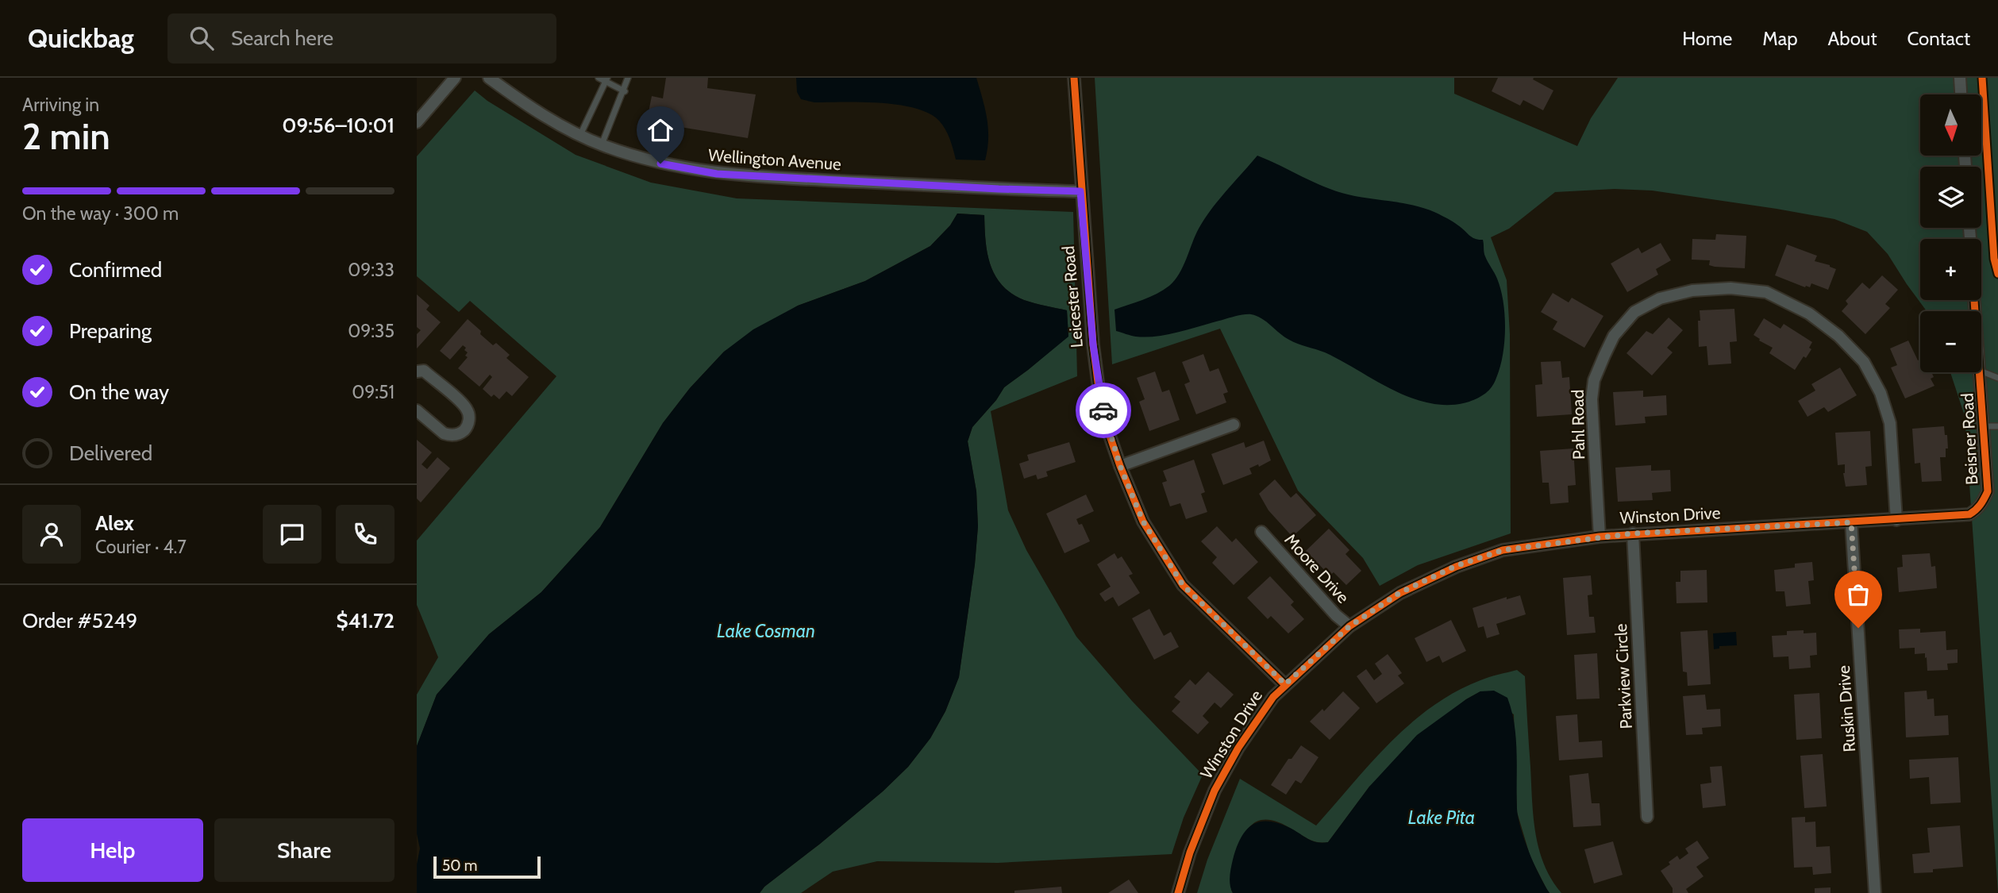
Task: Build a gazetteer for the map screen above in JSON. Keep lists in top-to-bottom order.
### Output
{
  "streets": {
    "street": [
      "Wellington Avenue",
      "Leicester Road",
      "Pahl Road",
      "Beisner Road",
      "Winston Drive",
      "Moore Drive",
      "Parkview Circle",
      "Ruskin Drive"
    ]
  },
  "crossings": [
    ["Wellington Avenue", "Leicester Road"],
    ["Leicester Road", "Winston Drive"],
    ["Pahl Road", "Winston Drive"],
    ["Beisner Road", "Winston Drive"],
    ["Winston Drive", "Moore Drive"],
    ["Winston Drive", "Parkview Circle"],
    ["Winston Drive", "Ruskin Drive"]
  ],
  "water": ["Lake Cosman", "Lake Pita"],
  "scale_bar": "50 m",
  "north": "bottom",
  "page": {
    "header": "Quickbag",
    "search": "Search here",
    "nav": [
      "Home",
      "Map",
      "About",
      "Contact"
    ],
    "heading": ["2 min", "Arriving in", "09:56–10:01"],
    "panel": [
      "Alex",
      "Courier · 4.7",
      "Order #5249",
      "$41.72"
    ],
    "map_buttons": ["+", "−"],
    "bar": "On the way · 300 m",
    "list": [
      ["Confirmed", "09:33"],
      ["Preparing", "09:35"],
      ["On the way", "09:51"],
      "Delivered"
    ],
    "buttons": ["Help", "Share"],
    "scale": "50 m"
  }
}
